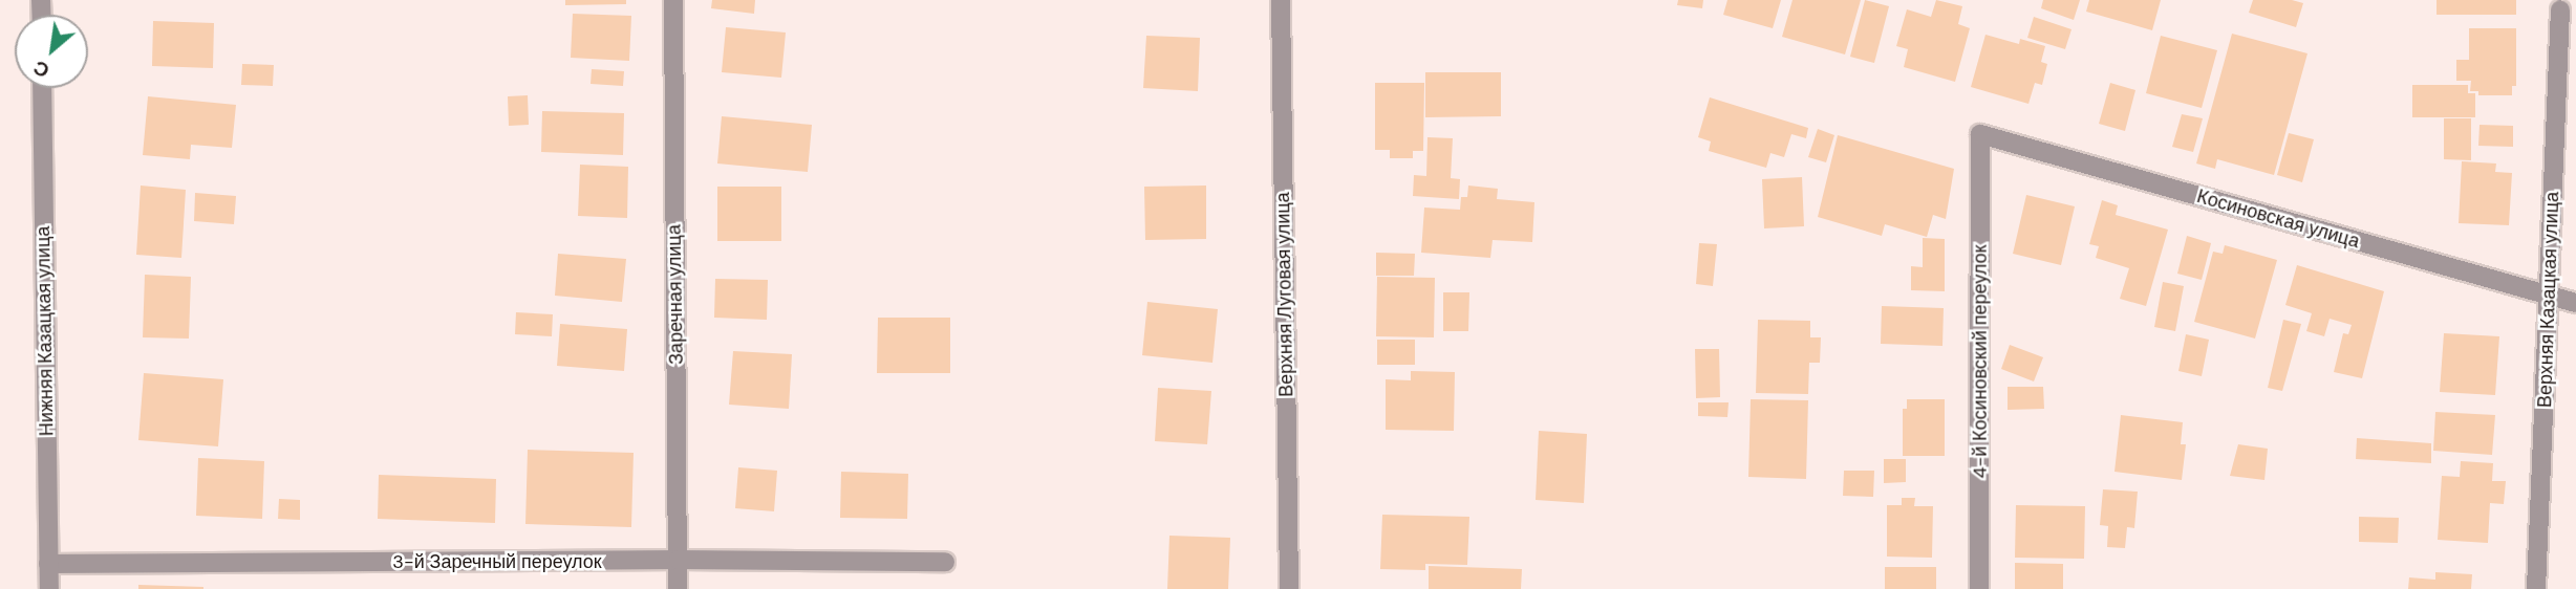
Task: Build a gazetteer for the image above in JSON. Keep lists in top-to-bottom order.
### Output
{
  "streets": {
    "street": [
      "Косиновская улица",
      "Заречная улица",
      "Верхняя Луговая улица",
      "Верхняя Казацкая улица",
      "Нижняя Казацкая улица",
      "4-й Косиновский переулок",
      "3-й Заречный переулок"
    ]
  },
  "crossings": [
    ["Косиновская улица", "Верхняя Казацкая улица"],
    ["Косиновская улица", "4-й Косиновский переулок"],
    ["Заречная улица", "3-й Заречный переулок"],
    ["Нижняя Казацкая улица", "3-й Заречный переулок"]
  ],
  "north": "bottom left"
}
